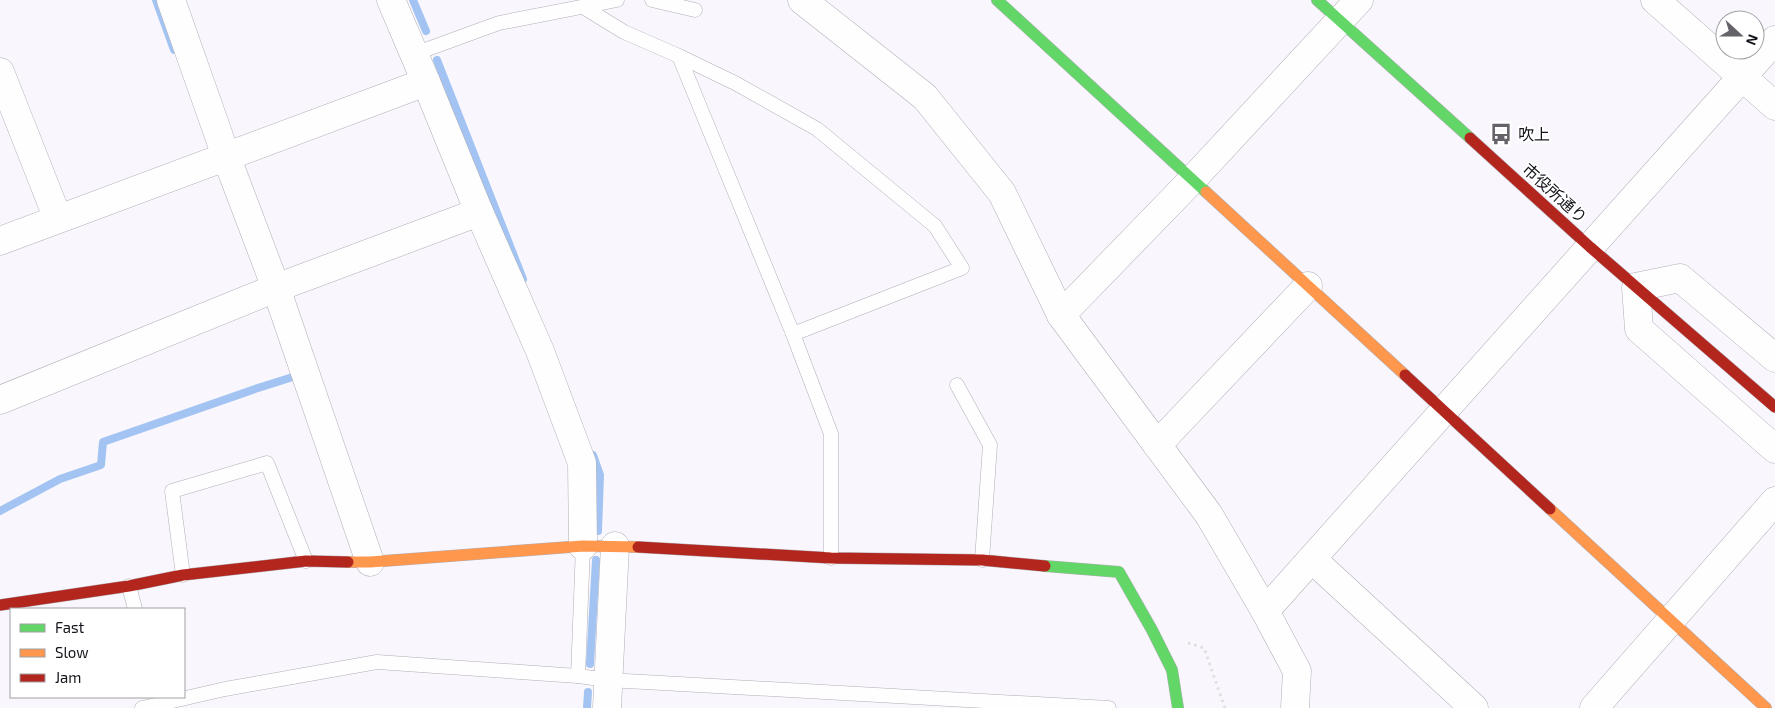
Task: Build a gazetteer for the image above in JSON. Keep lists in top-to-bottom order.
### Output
{
  "streets": {
    "street": ["市役所通り"]
  },
  "places": {
    "bus stop": ["吹上"]
  },
  "legend": ["Fast", "Slow", "Jam"],
  "north": "right"
}
